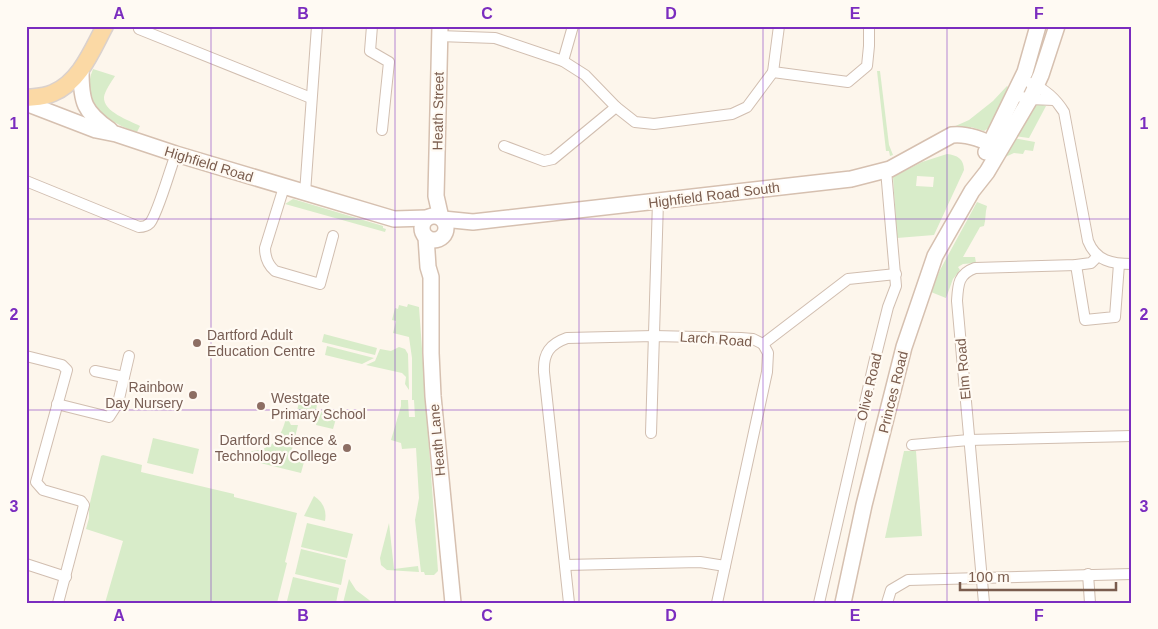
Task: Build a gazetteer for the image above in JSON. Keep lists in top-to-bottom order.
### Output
{
  "streets": {
    "street": [
      "Heath Street",
      "Highfield Road",
      "Highfield Road South",
      "Larch Road",
      "Elm Road",
      "Olive Road",
      "Princes Road",
      "Heath Lane"
    ]
  },
  "crossings": [
    ["Heath Street", "Highfield Road"],
    ["Heath Street", "Highfield Road South"],
    ["Heath Street", "Heath Lane"],
    ["Highfield Road", "Highfield Road South"],
    ["Highfield Road", "Heath Lane"],
    ["Highfield Road South", "Olive Road"],
    ["Highfield Road South", "Princes Road"],
    ["Highfield Road South", "Heath Lane"],
    ["Larch Road", "Olive Road"]
  ],
  "places": [
    "Dartford Adult Education Centre",
    "Rainbow Day Nursery",
    "Westgate Primary School",
    "Dartford Science & Technology College"
  ],
  "scale_bar": "100 m",
  "grid": {
    "columns": [
      "A",
      "B",
      "C",
      "D",
      "E",
      "F"
    ],
    "rows": ["1", "2", "3"]
  }
}
